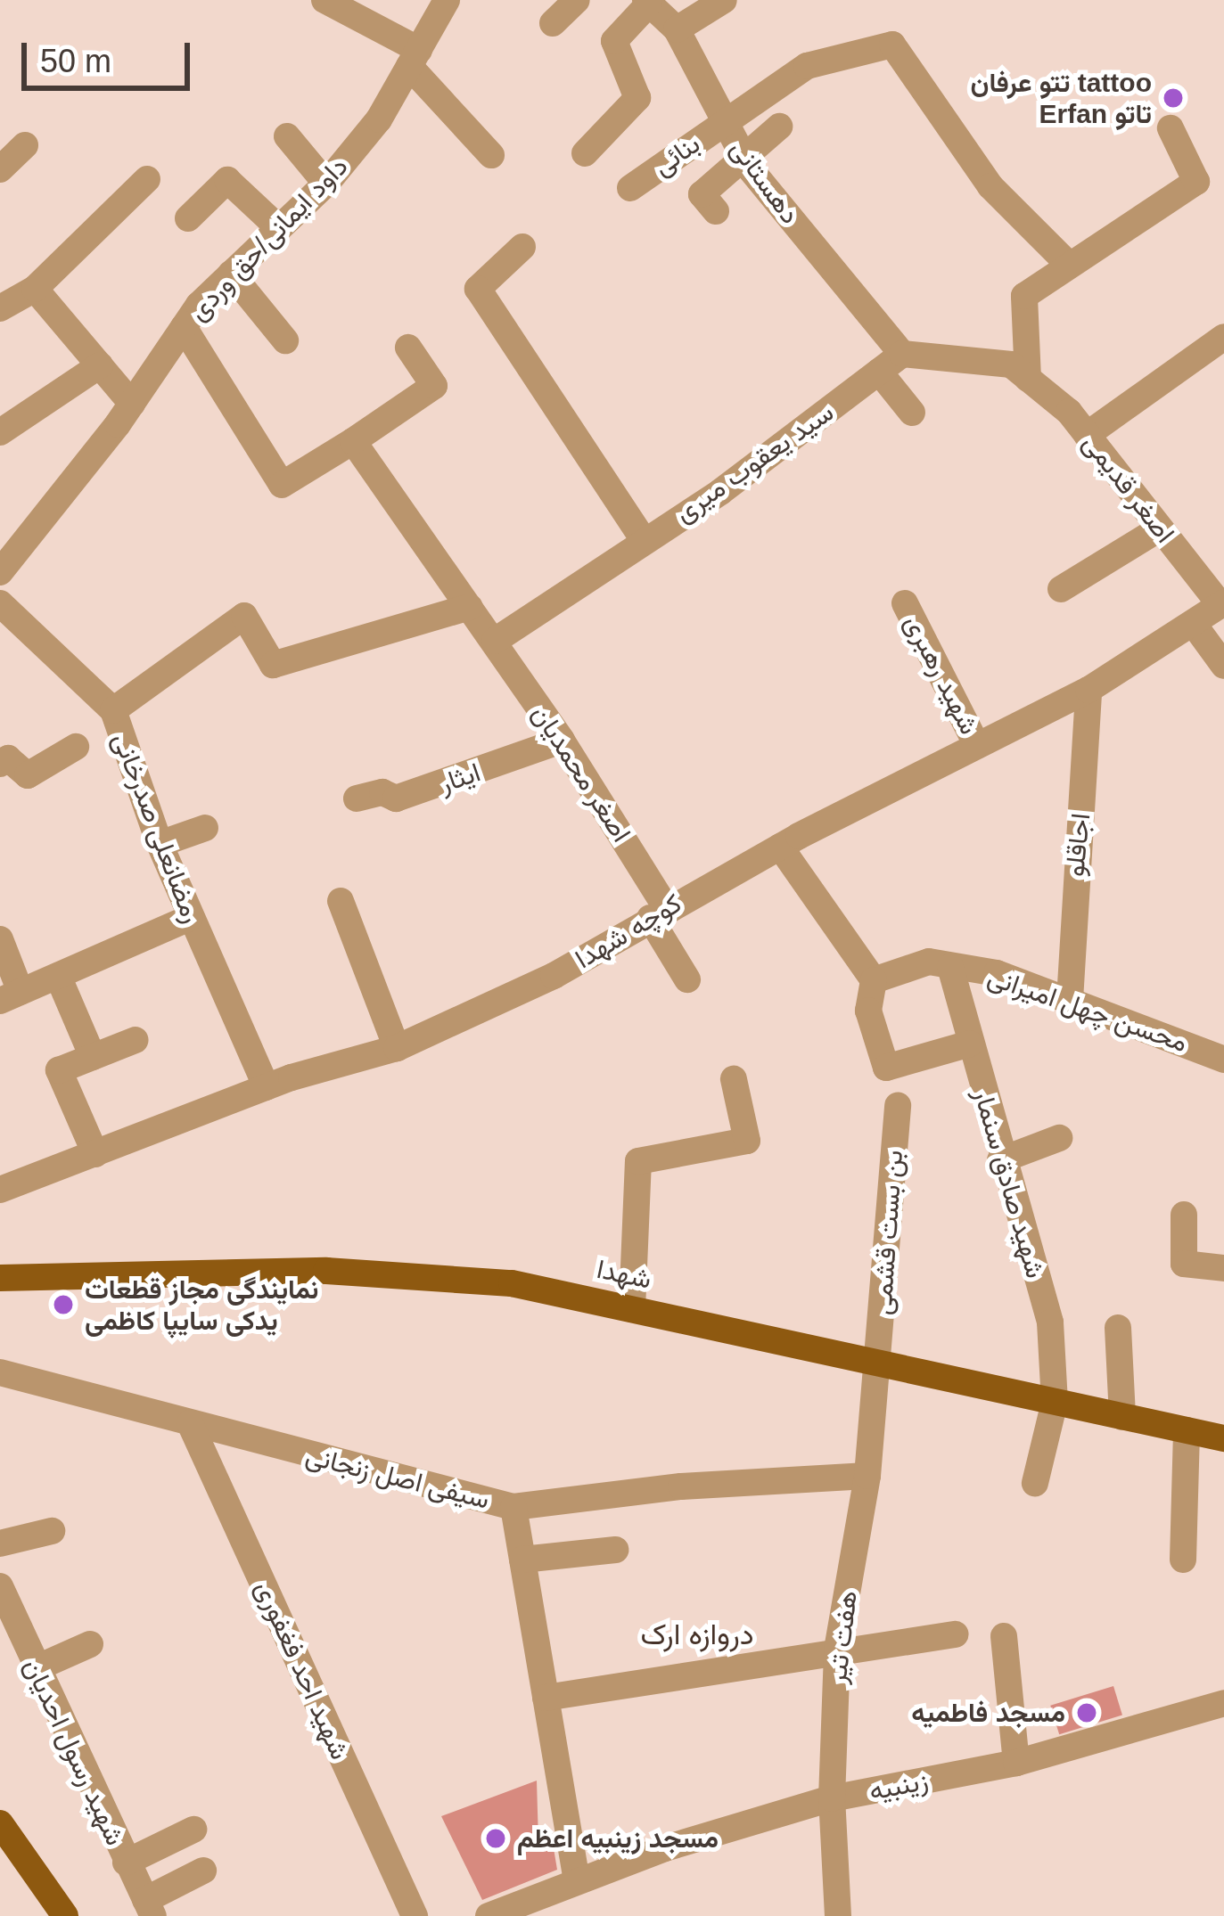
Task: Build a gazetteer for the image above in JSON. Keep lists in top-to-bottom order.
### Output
{
  "streets": {
    "main road": ["شهدا"],
    "street": [
      "بنائی",
      "دهستانی",
      "داود ایمانی/حق وردی",
      "سید یعقوب میری",
      "اصغر قدیمی",
      "شهید رهبری",
      "اصغر محمدیان",
      "ایثار",
      "رمضانعلی صدرخانی",
      "اجاقلو",
      "کوچه شهدا",
      "محسن چهل امیرانی",
      "شهید صادق سنمار",
      "بن بست قشمی",
      "سیفی اصل زنجانی",
      "هفت تیر",
      "شهید احد فغفوری",
      "شهید رسول احدیان",
      "زینبیه"
    ]
  },
  "crossings": [
    ["بنائی", "دهستانی"],
    ["دهستانی", "سید یعقوب میری"],
    ["سید یعقوب میری", "اصغر محمدیان"],
    ["اصغر قدیمی", "کوچه شهدا"],
    ["شهید رهبری", "کوچه شهدا"],
    ["اصغر محمدیان", "ایثار"],
    ["اصغر محمدیان", "کوچه شهدا"],
    ["رمضانعلی صدرخانی", "کوچه شهدا"],
    ["اجاقلو", "کوچه شهدا"],
    ["اجاقلو", "محسن چهل امیرانی"],
    ["محسن چهل امیرانی", "شهید صادق سنمار"],
    ["شهید صادق سنمار", "شهدا"],
    ["بن بست قشمی", "شهدا"],
    ["بن بست قشمی", "هفت تیر"],
    ["شهدا", "هفت تیر"],
    ["سیفی اصل زنجانی", "هفت تیر"],
    ["سیفی اصل زنجانی", "شهید احد فغفوری"],
    ["هفت تیر", "زینبیه"]
  ],
  "districts": ["دروازه ارک"],
  "places": [
    "تتو عرفان tattoo Erfan تاتو",
    "نمایندگی مجاز قطعات یدکی سایپا کاظمی",
    "مسجد فاطمیه",
    "مسجد زینبیه اعظم"
  ],
  "scale_bar": "50 m"
}
